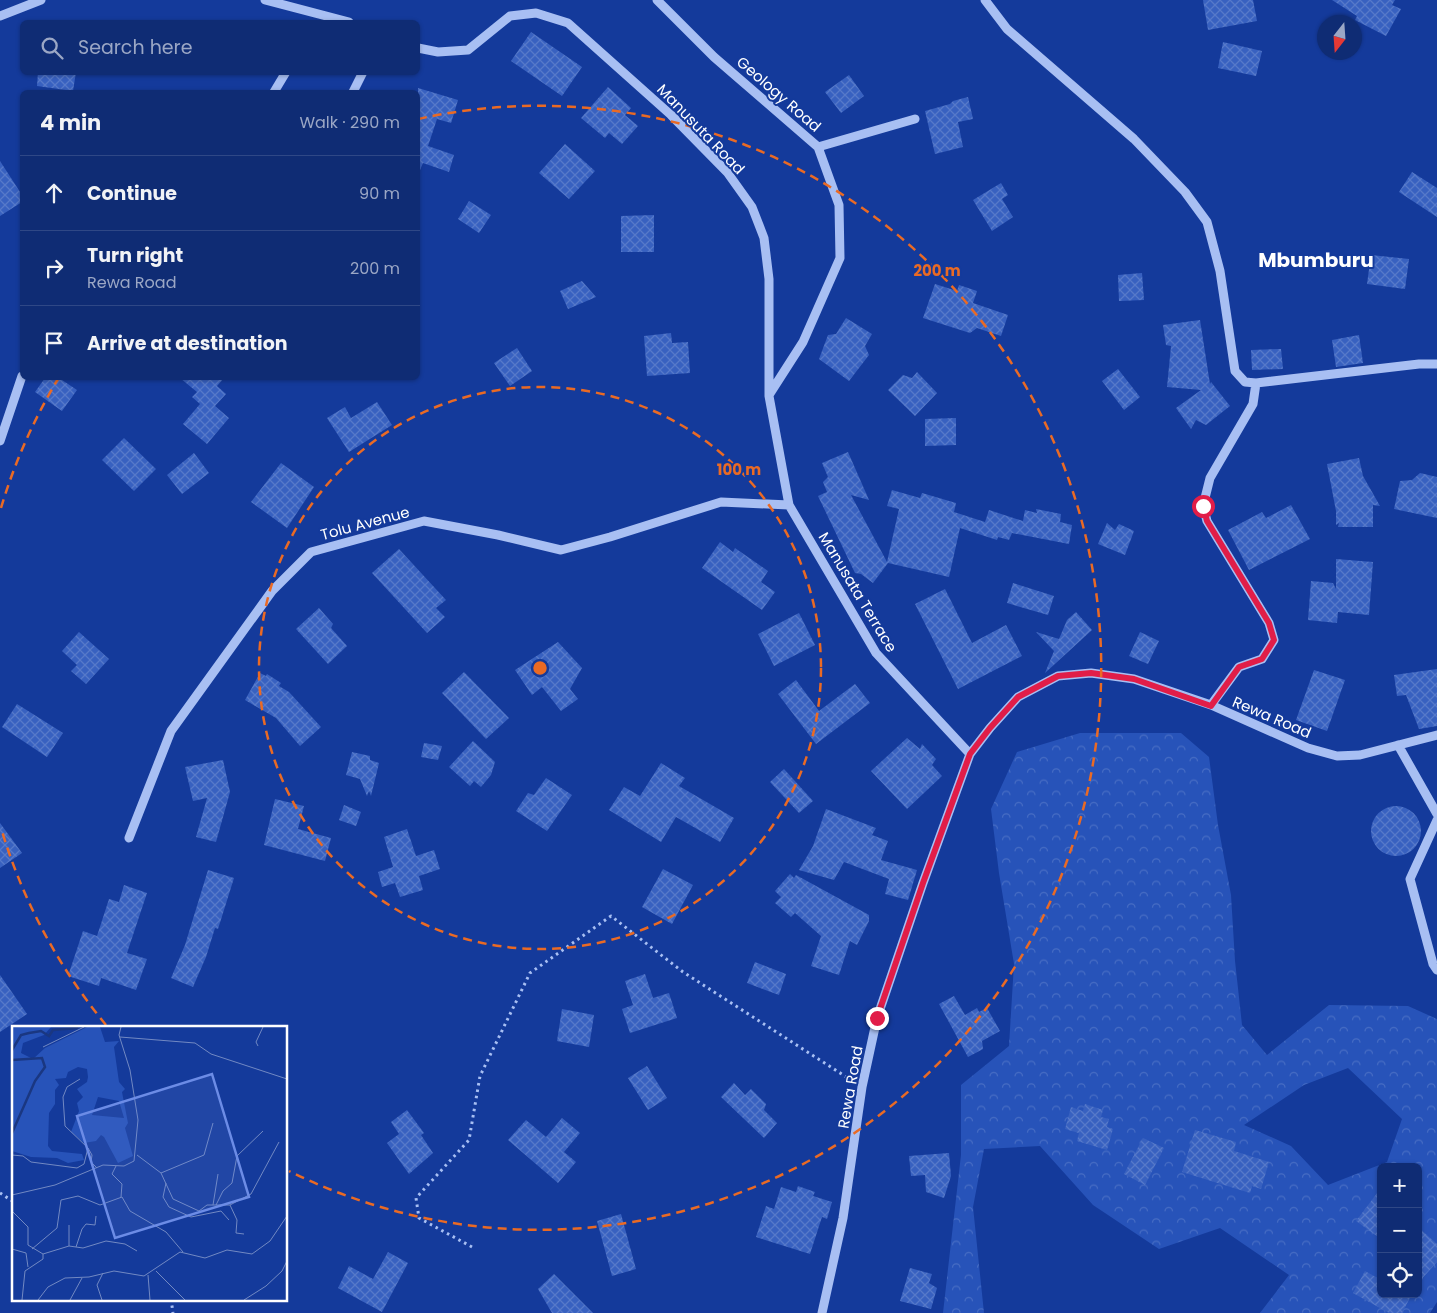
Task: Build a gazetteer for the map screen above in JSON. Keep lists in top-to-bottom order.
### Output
{
  "streets": {
    "street": [
      "Geology Road",
      "Manusuta Road",
      "Tolu Avenue",
      "Manusata Terrace",
      "Rewa Road"
    ]
  },
  "crossings": [
    ["Geology Road", "Manusuta Road"],
    ["Manusuta Road", "Tolu Avenue"],
    ["Manusuta Road", "Manusata Terrace"],
    ["Tolu Avenue", "Manusata Terrace"],
    ["Manusata Terrace", "Rewa Road"]
  ],
  "districts": ["Mbumburu"],
  "north": "bottom",
  "page": {
    "search": "Search here",
    "heading": ["4 min", "Walk · 290 m"],
    "list": [
      ["Continue", "90 m"],
      ["Turn right", "Rewa Road", "200 m"],
      "Arrive at destination"
    ],
    "map_buttons": ["+", "−"]
  },
  "rings": ["200 m", "100 m"]
}
